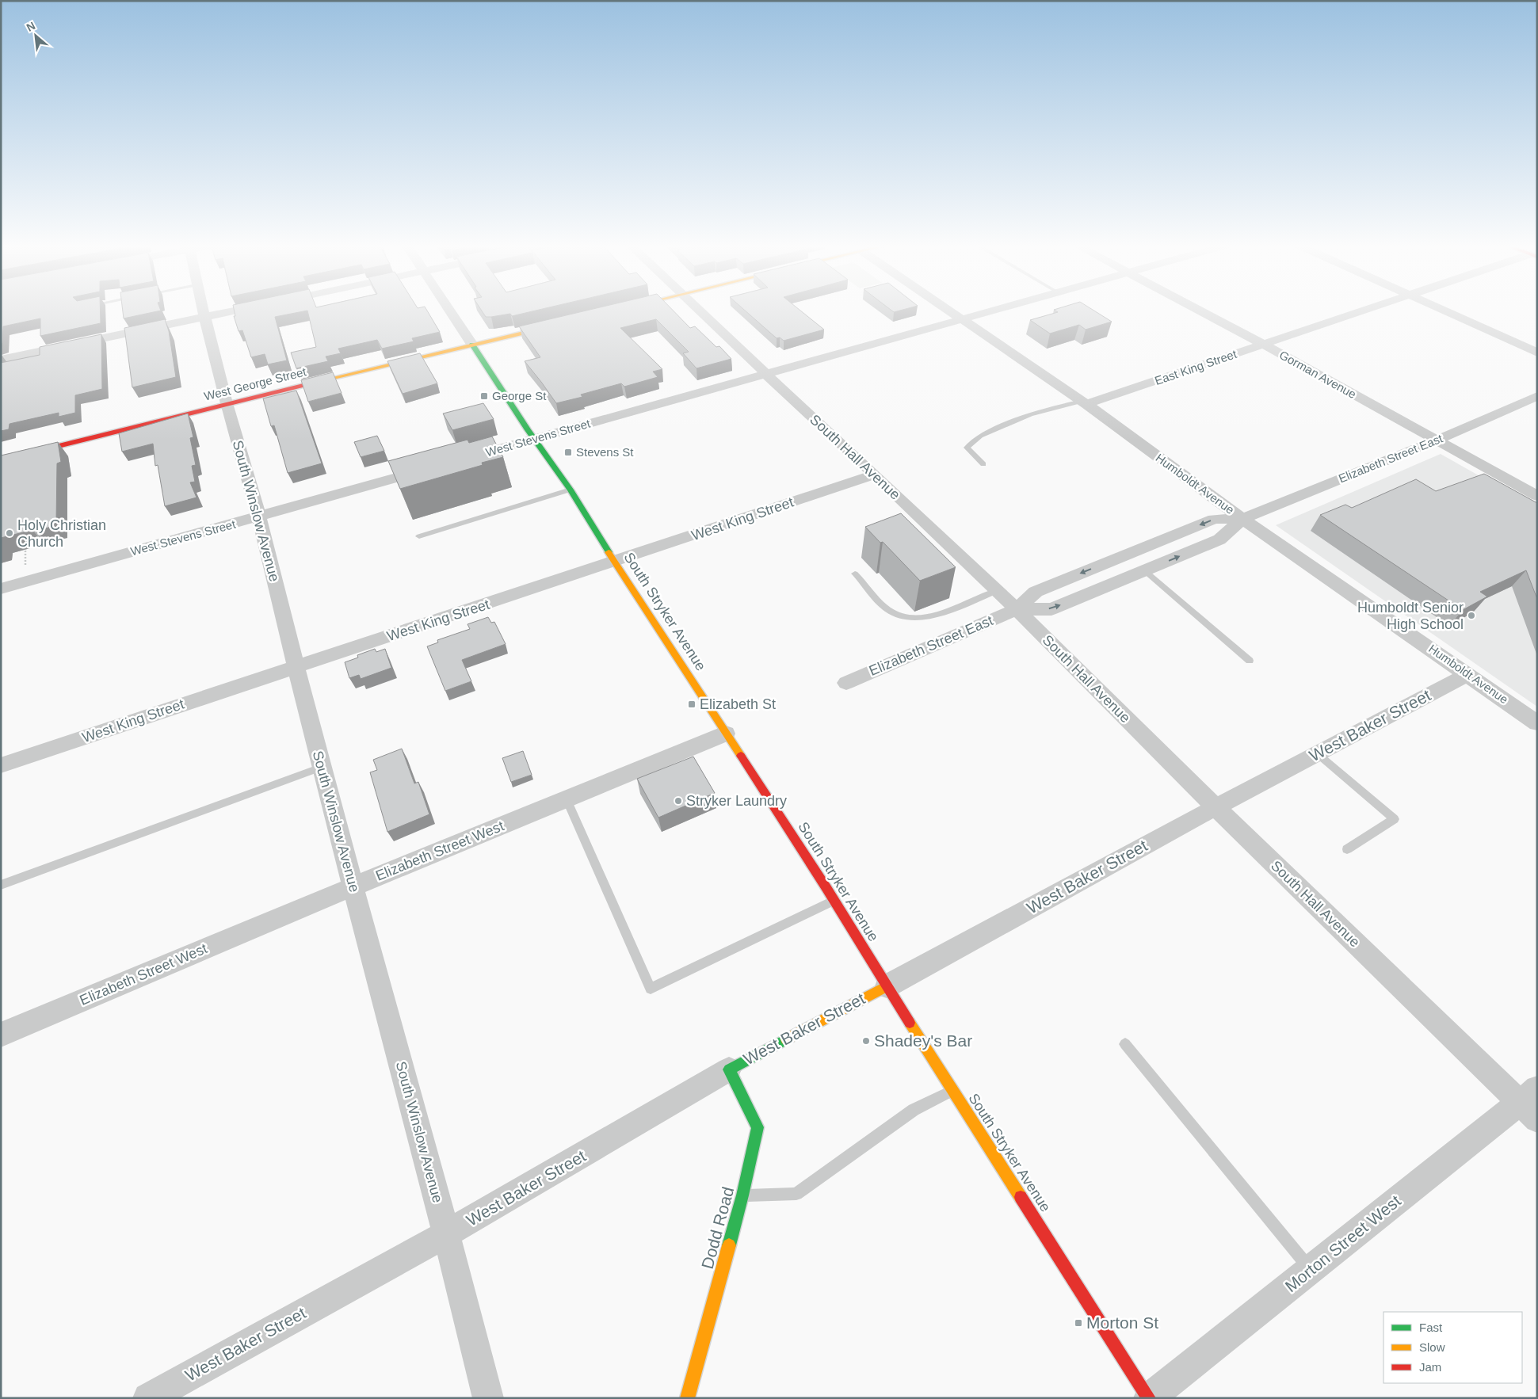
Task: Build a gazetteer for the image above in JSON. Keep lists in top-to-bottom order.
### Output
{
  "streets": {
    "street": [
      "East King Street",
      "Gorman Avenue",
      "West George Street",
      "West Stevens Street",
      "South Hall Avenue",
      "Elizabeth Street East",
      "Humboldt Avenue",
      "South Winslow Avenue",
      "West King Street",
      "South Stryker Avenue",
      "West Baker Street",
      "Elizabeth Street West",
      "Dodd Road",
      "Morton Street West"
    ]
  },
  "crossings": [
    ["East King Street", "Gorman Avenue"],
    ["East King Street", "Humboldt Avenue"],
    ["Gorman Avenue", "Elizabeth Street East"],
    ["West George Street", "South Winslow Avenue"],
    ["West George Street", "South Stryker Avenue"],
    ["West Stevens Street", "South Hall Avenue"],
    ["West Stevens Street", "Humboldt Avenue"],
    ["West Stevens Street", "South Winslow Avenue"],
    ["West Stevens Street", "South Stryker Avenue"],
    ["South Hall Avenue", "Elizabeth Street East"],
    ["South Hall Avenue", "West King Street"],
    ["South Hall Avenue", "West Baker Street"],
    ["South Hall Avenue", "Morton Street West"],
    ["Elizabeth Street East", "Humboldt Avenue"],
    ["Humboldt Avenue", "West Baker Street"],
    ["South Winslow Avenue", "West King Street"],
    ["South Winslow Avenue", "West Baker Street"],
    ["South Winslow Avenue", "Elizabeth Street West"],
    ["West King Street", "South Stryker Avenue"],
    ["South Stryker Avenue", "West Baker Street"],
    ["South Stryker Avenue", "Elizabeth Street West"],
    ["South Stryker Avenue", "Morton Street West"],
    ["West Baker Street", "Dodd Road"]
  ],
  "places": {
    "transit": [
      "George St",
      "Stevens St",
      "Elizabeth St",
      "Morton St"
    ],
    "other": [
      "Holy Christian Church",
      "Humboldt Senior High School",
      "Stryker Laundry",
      "Shadey's Bar"
    ]
  },
  "legend": ["Fast", "Slow", "Jam"],
  "north": "top left"
}
